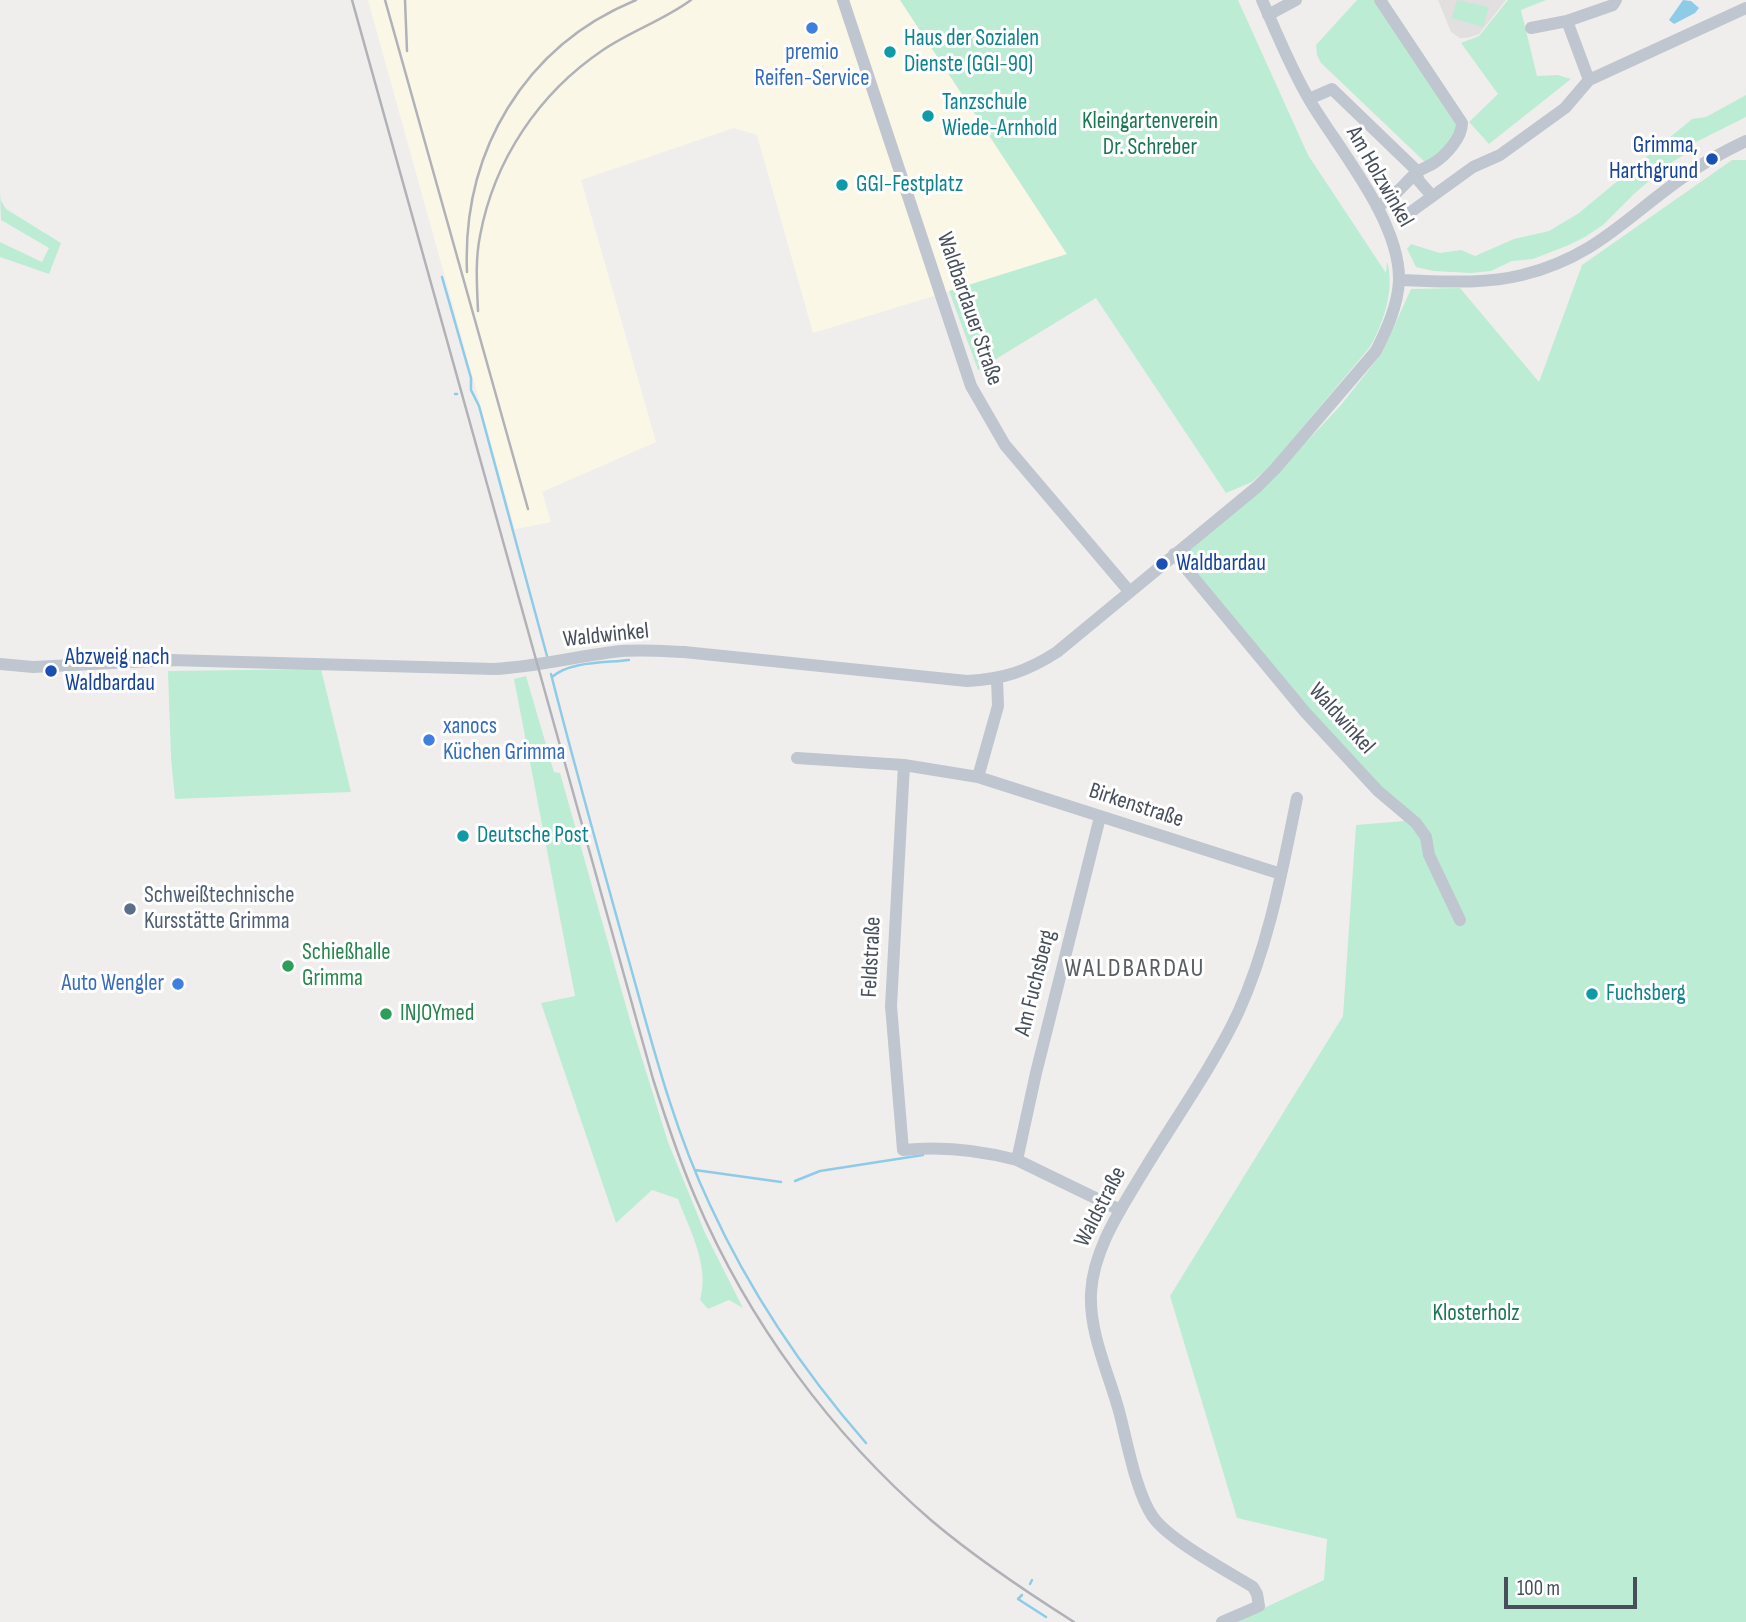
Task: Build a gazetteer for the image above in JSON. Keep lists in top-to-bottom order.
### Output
{
  "streets": {
    "street": [
      "Am Holzwinkel",
      "Waldbardauer Straße",
      "Waldwinkel",
      "Birkenstraße",
      "Feldstraße",
      "Am Fuchsberg",
      "Waldstraße"
    ]
  },
  "crossings": [
    ["Am Holzwinkel", "Waldwinkel"],
    ["Waldbardauer Straße", "Waldwinkel"],
    ["Birkenstraße", "Feldstraße"],
    ["Birkenstraße", "Am Fuchsberg"],
    ["Birkenstraße", "Waldstraße"],
    ["Feldstraße", "Am Fuchsberg"]
  ],
  "districts": ["WALDBARDAU"],
  "parks": ["Kleingartenverein Dr. Schreber", "Klosterholz"],
  "places": [
    "premio Reifen-Service",
    "Haus der Sozialen Dienste (GGI-90)",
    "Tanzschule Wiede-Arnhold",
    "Grimma, Harthgrund",
    "GGI-Festplatz",
    "Waldbardau",
    "Abzweig nach Waldbardau",
    "xanocs Küchen Grimma",
    "Deutsche Post",
    "Schweißtechnische Kursstätte Grimma",
    "Schießhalle Grimma",
    "Auto Wengler",
    "Fuchsberg",
    "INJOYmed"
  ],
  "scale_bar": "100 m"
}
